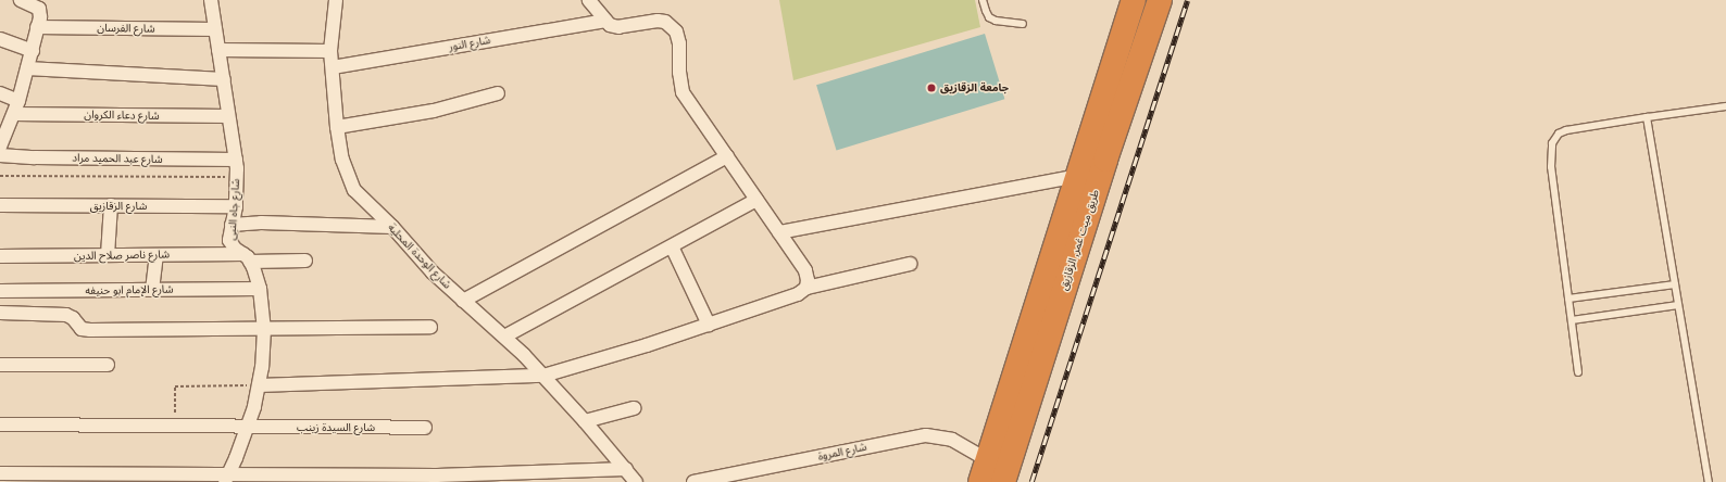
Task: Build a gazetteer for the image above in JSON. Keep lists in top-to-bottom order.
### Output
{
  "streets": {
    "highway": ["طريق ميت غمر, الزقازيق"],
    "street": [
      "شارع الفرسان",
      "شارع النور",
      "شارع دعاء الكروان",
      "شارع عبد الحميد مراد",
      "شارع الزقازيق",
      "شارع جاه النبى",
      "شارع ناصر صلاح الدين",
      "شارع الوحدة المحلية",
      "شارع الإمام ابو حنيفه",
      "شارع السيدة زينب",
      "شارع المروة"
    ]
  },
  "crossings": [
    ["شارع الفرسان", "شارع جاه النبى"],
    ["شارع النور", "شارع الوحدة المحلية"],
    ["شارع دعاء الكروان", "شارع جاه النبى"],
    ["شارع عبد الحميد مراد", "شارع جاه النبى"],
    ["شارع الزقازيق", "شارع جاه النبى"],
    ["شارع جاه النبى", "شارع ناصر صلاح الدين"],
    ["شارع جاه النبى", "شارع الإمام ابو حنيفه"],
    ["شارع جاه النبى", "شارع السيدة زينب"],
    ["طريق ميت غمر, الزقازيق", "شارع المروة"]
  ],
  "places": ["جامعة الزقازيق"]
}
